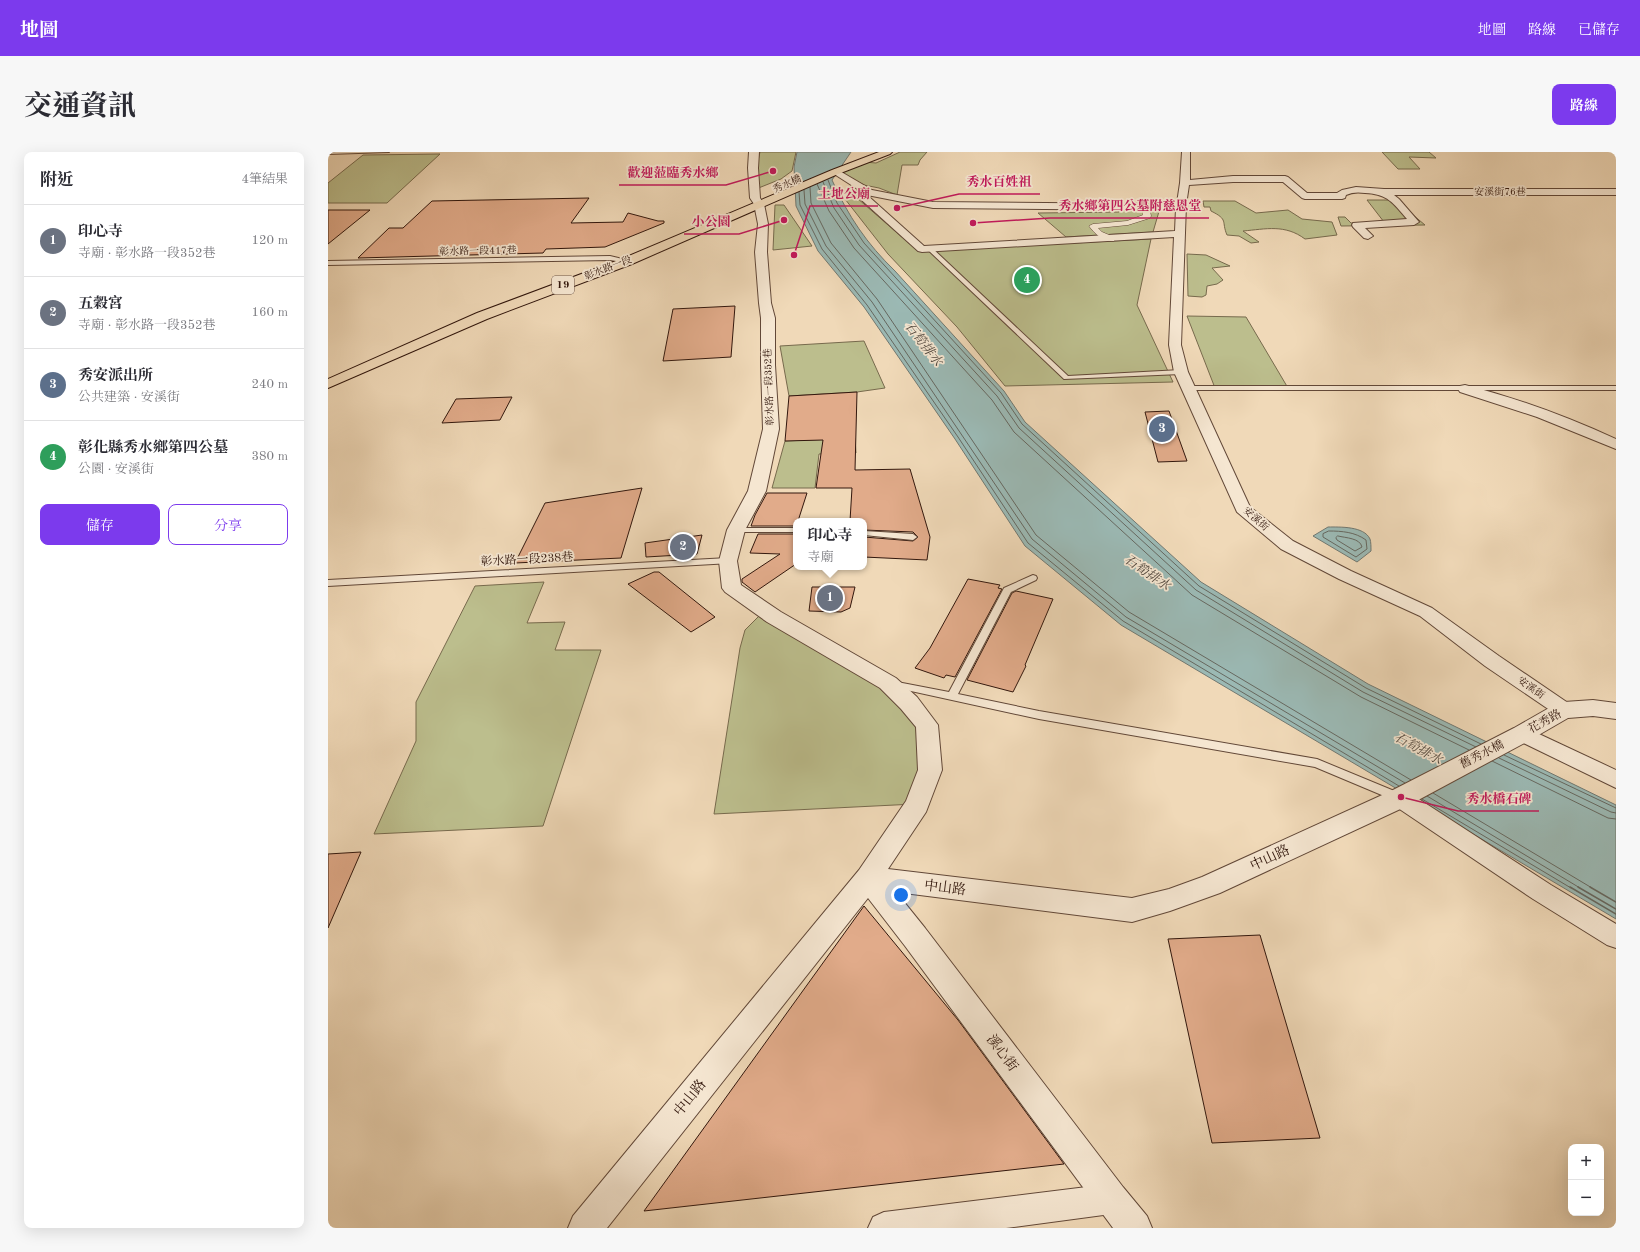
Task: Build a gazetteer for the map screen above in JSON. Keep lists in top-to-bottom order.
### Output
{
  "streets": {
    "main road": ["秀水橋", "彰水路一段", "19"],
    "street": [
      "安溪街76巷",
      "彰水路一段352巷",
      "安溪街",
      "花秀路",
      "舊秀水橋",
      "中山路",
      "溪心街"
    ],
    "lane": ["彰水路一段417巷", "彰水路一段238巷"]
  },
  "crossings": [
    ["秀水橋", "彰水路一段"],
    ["秀水橋", "彰水路一段352巷"],
    ["安溪街76巷", "安溪街"],
    ["彰水路一段417巷", "彰水路一段"],
    ["彰水路一段", "彰水路一段352巷"],
    ["彰水路一段352巷", "彰水路一段238巷"],
    ["安溪街", "花秀路"],
    ["花秀路", "舊秀水橋"],
    ["舊秀水橋", "中山路"],
    ["中山路", "溪心街"]
  ],
  "water": ["石筍排水"],
  "places": [
    "歡迎蒞臨秀水鄉",
    "秀水百姓祖",
    "小公園",
    "秀水鄉第四公墓附慈恩堂",
    "土地公廟",
    "秀水橋石碑"
  ],
  "page": {
    "header": "地圖",
    "nav": ["地圖", "路線", "已儲存"],
    "title": "交通資訊",
    "buttons": [
      "路線",
      ["儲存", "分享"]
    ],
    "heading": ["附近", "4筆結果"],
    "list": [
      {
        "mark": "1",
        "name": "印心寺",
        "note": "寺廟 · 彰水路一段352巷",
        "value": "120 m"
      },
      {
        "mark": "2",
        "name": "五穀宮",
        "note": "寺廟 · 彰水路一段352巷",
        "value": "160 m"
      },
      {
        "mark": "3",
        "name": "秀安派出所",
        "note": "公共建築 · 安溪街",
        "value": "240 m"
      },
      {
        "mark": "4",
        "name": "彰化縣秀水鄉第四公墓",
        "note": "公園 · 安溪街",
        "value": "380 m"
      }
    ],
    "pins": [
      "4",
      "3",
      "2",
      "1"
    ],
    "popup": ["印心寺", "寺廟"],
    "map_buttons": ["+", "−"]
  }
}
